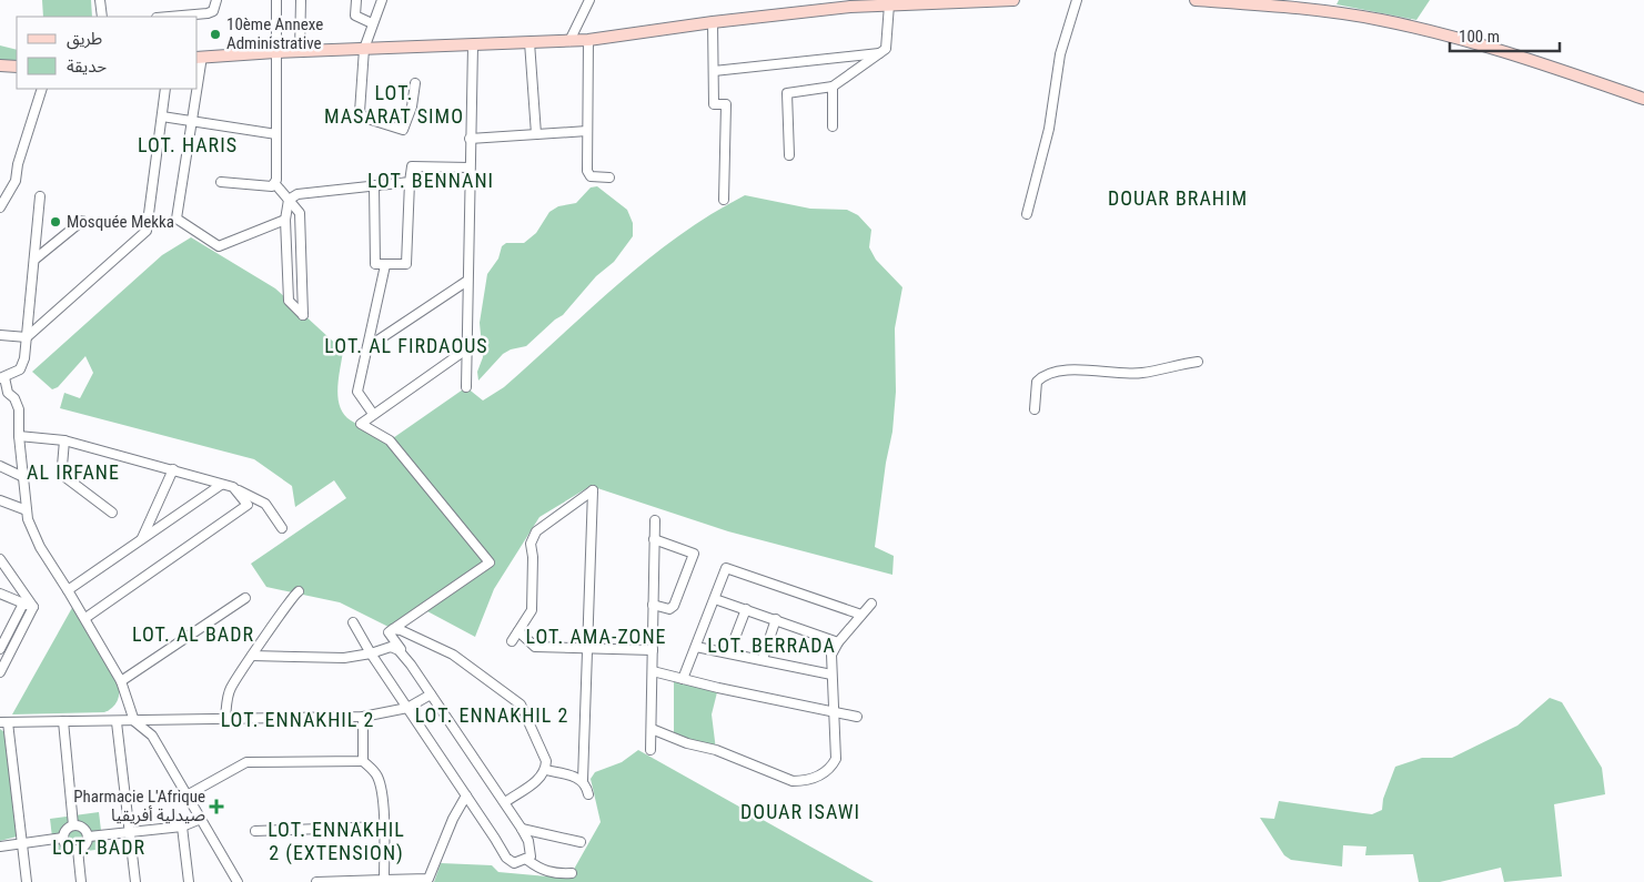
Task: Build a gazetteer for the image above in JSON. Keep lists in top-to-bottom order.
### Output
{
  "districts": [
    "LOT. MASARAT SIMO",
    "LOT. HARIS",
    "LOT. BENNANI",
    "DOUAR BRAHIM",
    "LOT. AL FIRDAOUS",
    "AL IRFANE",
    "LOT. AL BADR",
    "LOT. AMA-ZONE",
    "LOT. BERRADA",
    "LOT. ENNAKHIL 2",
    "LOT. ENNAKHIL 2",
    "DOUAR ISAWI",
    "LOT. ENNAKHIL 2 (EXTENSION)",
    "LOT. BADR"
  ],
  "places": {
    "other": ["10ème Annexe Administrative", "Mosquée Mekka"],
    "health": ["Pharmacie L'Afrique صيدلية أفريقيا"]
  },
  "legend": ["طريق", "حديقة"],
  "scale_bar": "100 m"
}
